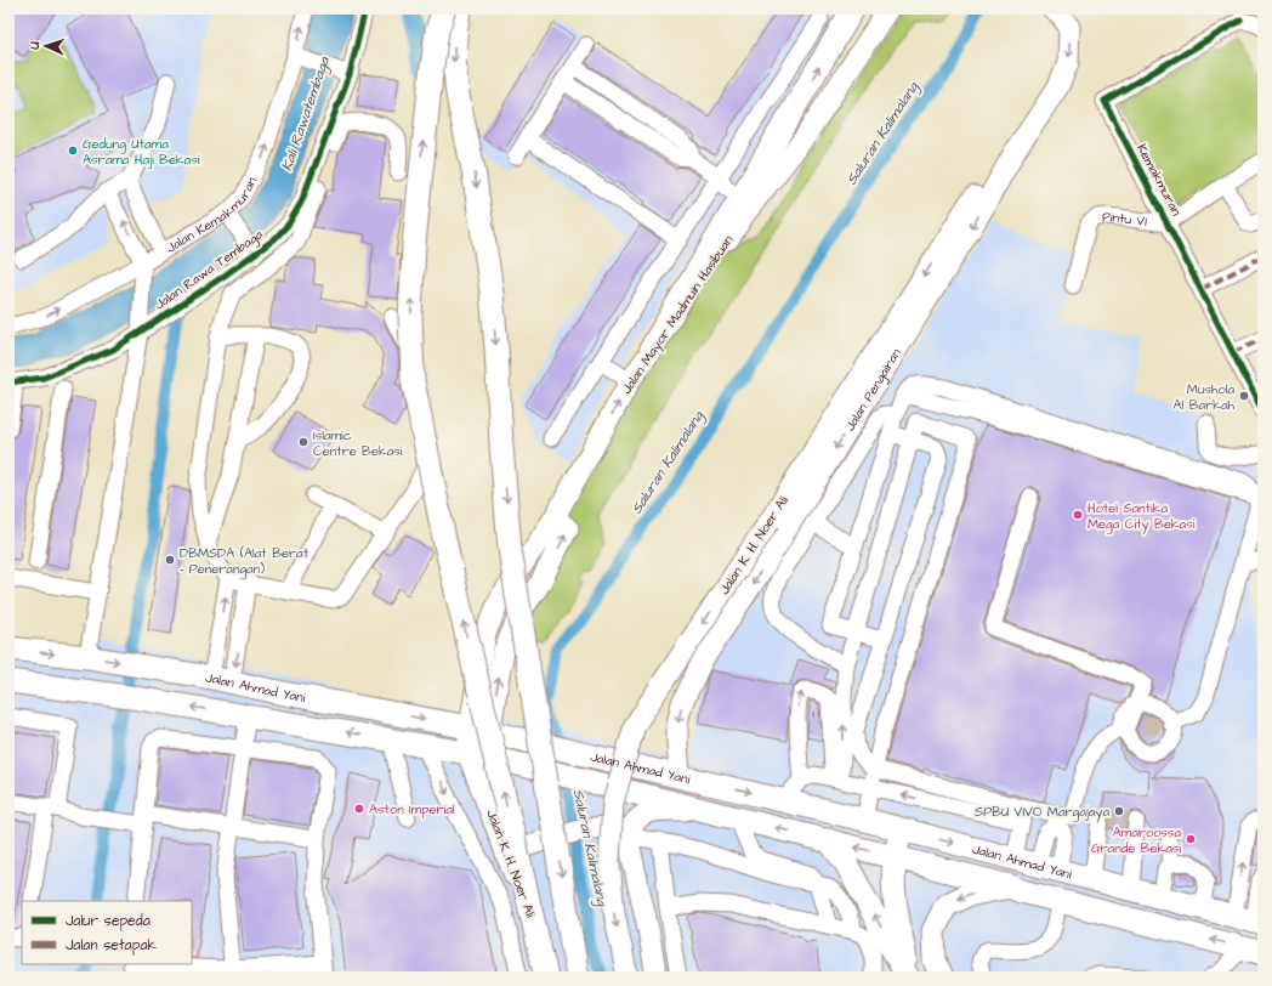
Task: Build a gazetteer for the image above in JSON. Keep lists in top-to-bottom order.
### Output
{
  "streets": {
    "highway": ["Jalan Ahmad Yani"],
    "main road": ["Jalan Mayor Madmuin Hasibuan", "Jalan Pengairan", "Jalan K. H. Noer Ali"],
    "street": [
      "Kemakmuran",
      "Jalan Kemakmuran",
      "Pintu VI",
      "Jalan Rawa Tembaga"
    ]
  },
  "crossings": [
    ["Kemakmuran", "Pintu VI"],
    ["Jalan Mayor Madmuin Hasibuan", "Jalan Ahmad Yani"],
    ["Jalan Pengairan", "Jalan K. H. Noer Ali"],
    ["Jalan Pengairan", "Jalan Ahmad Yani"],
    ["Jalan K. H. Noer Ali", "Jalan Ahmad Yani"]
  ],
  "one_way": ["Jalan Mayor Madmuin Hasibuan", "Jalan Pengairan"],
  "water": ["Kali Rawatembaga", "Saluran Kalimalang"],
  "places": [
    "Gedung Utama Asrama Haji Bekasi",
    "Mushola Al Barkah",
    "Islamic Centre Bekasi",
    "Hotel Santika Mega City Bekasi",
    "DBMSDA (Alat Berat - Penerangan)",
    "Aston Imperial",
    "SPBU VIVO Margajaya",
    "Amaroossa Grande Bekasi"
  ],
  "house_numbers": ["1"],
  "legend": ["Jalur sepeda", "Jalan setapak"],
  "north": "left"
}
